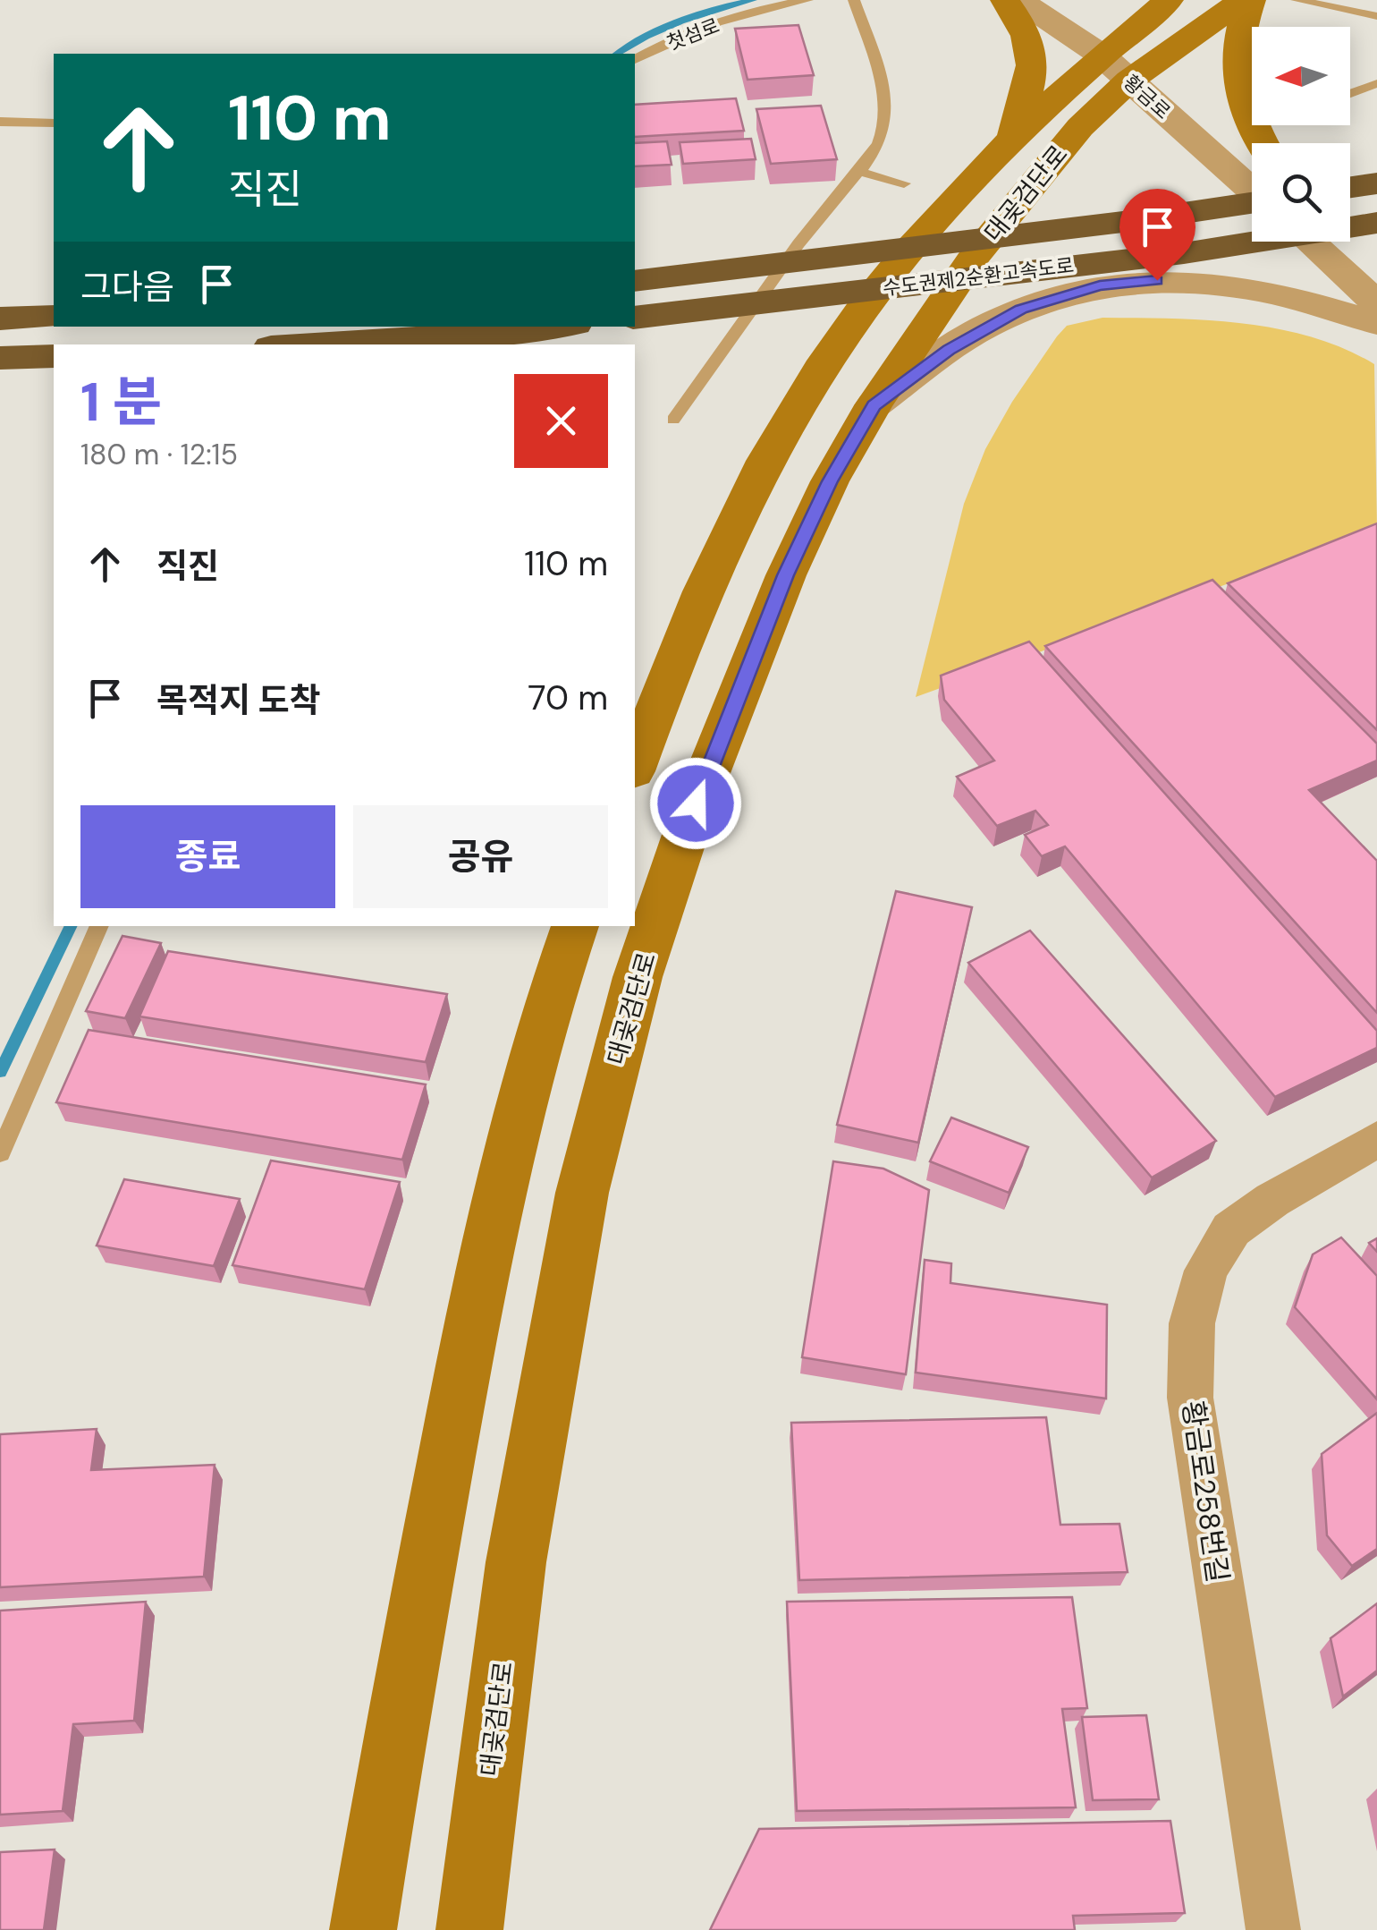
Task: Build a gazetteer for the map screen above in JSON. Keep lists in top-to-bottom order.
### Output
{
  "streets": {
    "highway": ["수도권제2순환고속도로"],
    "main road": ["대곶검단로"],
    "street": ["황금로", "황금로258번길"],
    "lane": ["첫섬로"]
  },
  "crossings": [
    ["황금로", "대곶검단로"]
  ],
  "north": "left",
  "page": {
    "turn": ["110 m", "직진"],
    "then": "그다음",
    "heading": ["1 분", "180 m · 12:15"],
    "list": [
      {
        "name": "직진",
        "value": "110 m"
      },
      {
        "name": "목적지 도착",
        "value": "70 m"
      }
    ],
    "buttons": ["종료", "공유"]
  }
}
